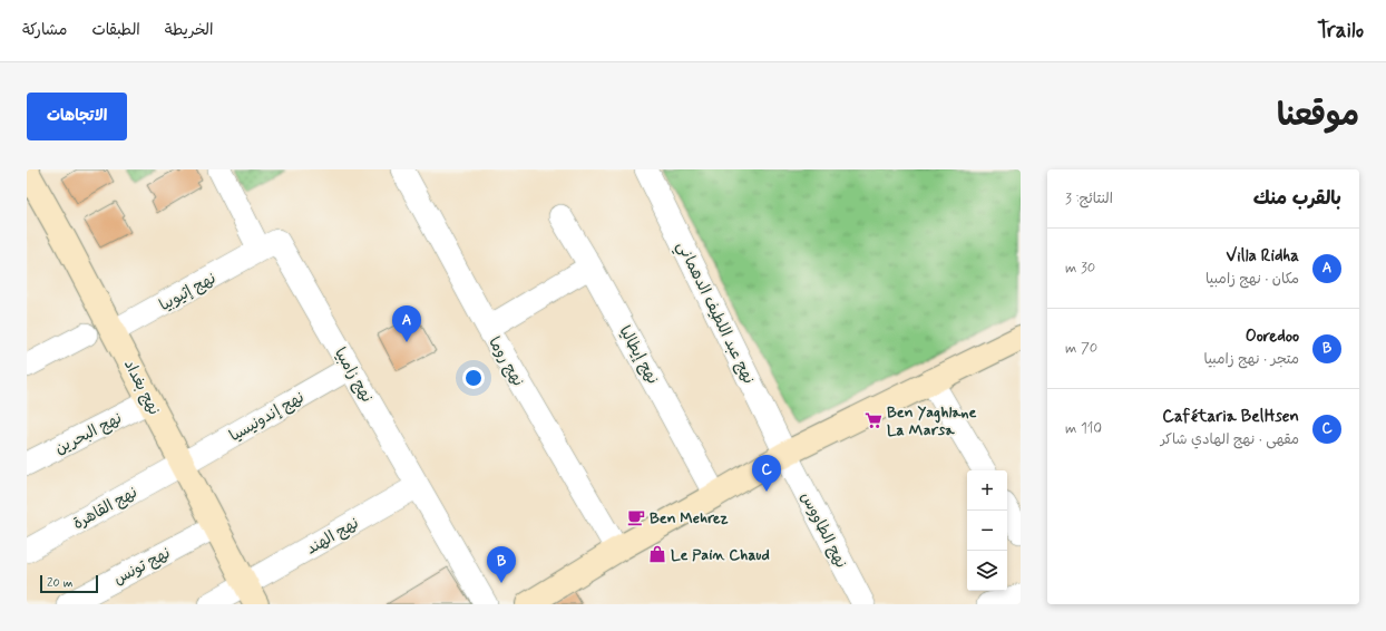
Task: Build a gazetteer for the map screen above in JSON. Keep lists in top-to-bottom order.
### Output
{
  "streets": {
    "street": [
      "نهج إثيوبيا",
      "نهج عبد اللطيف الدهماني",
      "نهج إيطاليا",
      "نهج روما",
      "نهج زامبيا",
      "نهج بغداد",
      "نهج إندونيسيا",
      "نهج البحرين",
      "نهج القاهرة",
      "نهج الطاووس",
      "نهج الهند",
      "نهج تونس"
    ]
  },
  "crossings": [
    ["نهج إثيوبيا", "نهج زامبيا"],
    ["نهج إثيوبيا", "نهج بغداد"],
    ["نهج عبد اللطيف الدهماني", "نهج الطاووس"],
    ["نهج زامبيا", "نهج إندونيسيا"],
    ["نهج زامبيا", "نهج الهند"],
    ["نهج بغداد", "نهج إندونيسيا"],
    ["نهج بغداد", "نهج البحرين"],
    ["نهج بغداد", "نهج القاهرة"],
    ["نهج بغداد", "نهج الهند"],
    ["نهج بغداد", "نهج تونس"],
    ["نهج إندونيسيا", "نهج القاهرة"]
  ],
  "places": {
    "supermarket": ["Ben Yaghlane La Marsa"],
    "cafe": ["Ben Mehrez"],
    "shop": ["Le Pain Chaud"]
  },
  "scale_bar": "20 m",
  "page": {
    "header": "Trailo",
    "nav": ["الخريطة", "الطبقات", "مشاركة"],
    "title": "موقعنا",
    "buttons": "الاتجاهات",
    "heading": ["بالقرب منك", "النتائج: 3"],
    "list": [
      {
        "mark": "A",
        "name": "Villa Ridha",
        "note": "مكان · نهج زامبيا",
        "value": "30 m"
      },
      {
        "mark": "B",
        "name": "Ooredoo",
        "note": "متجر · نهج زامبيا",
        "value": "70 m"
      },
      {
        "mark": "C",
        "name": "Cafétaria BelHsen",
        "note": "مقهى · نهج الهادي شاكر",
        "value": "110 m"
      }
    ],
    "pins": ["A", "C", "B"],
    "map_buttons": ["+", "−"],
    "scale": "20 m"
  }
}
